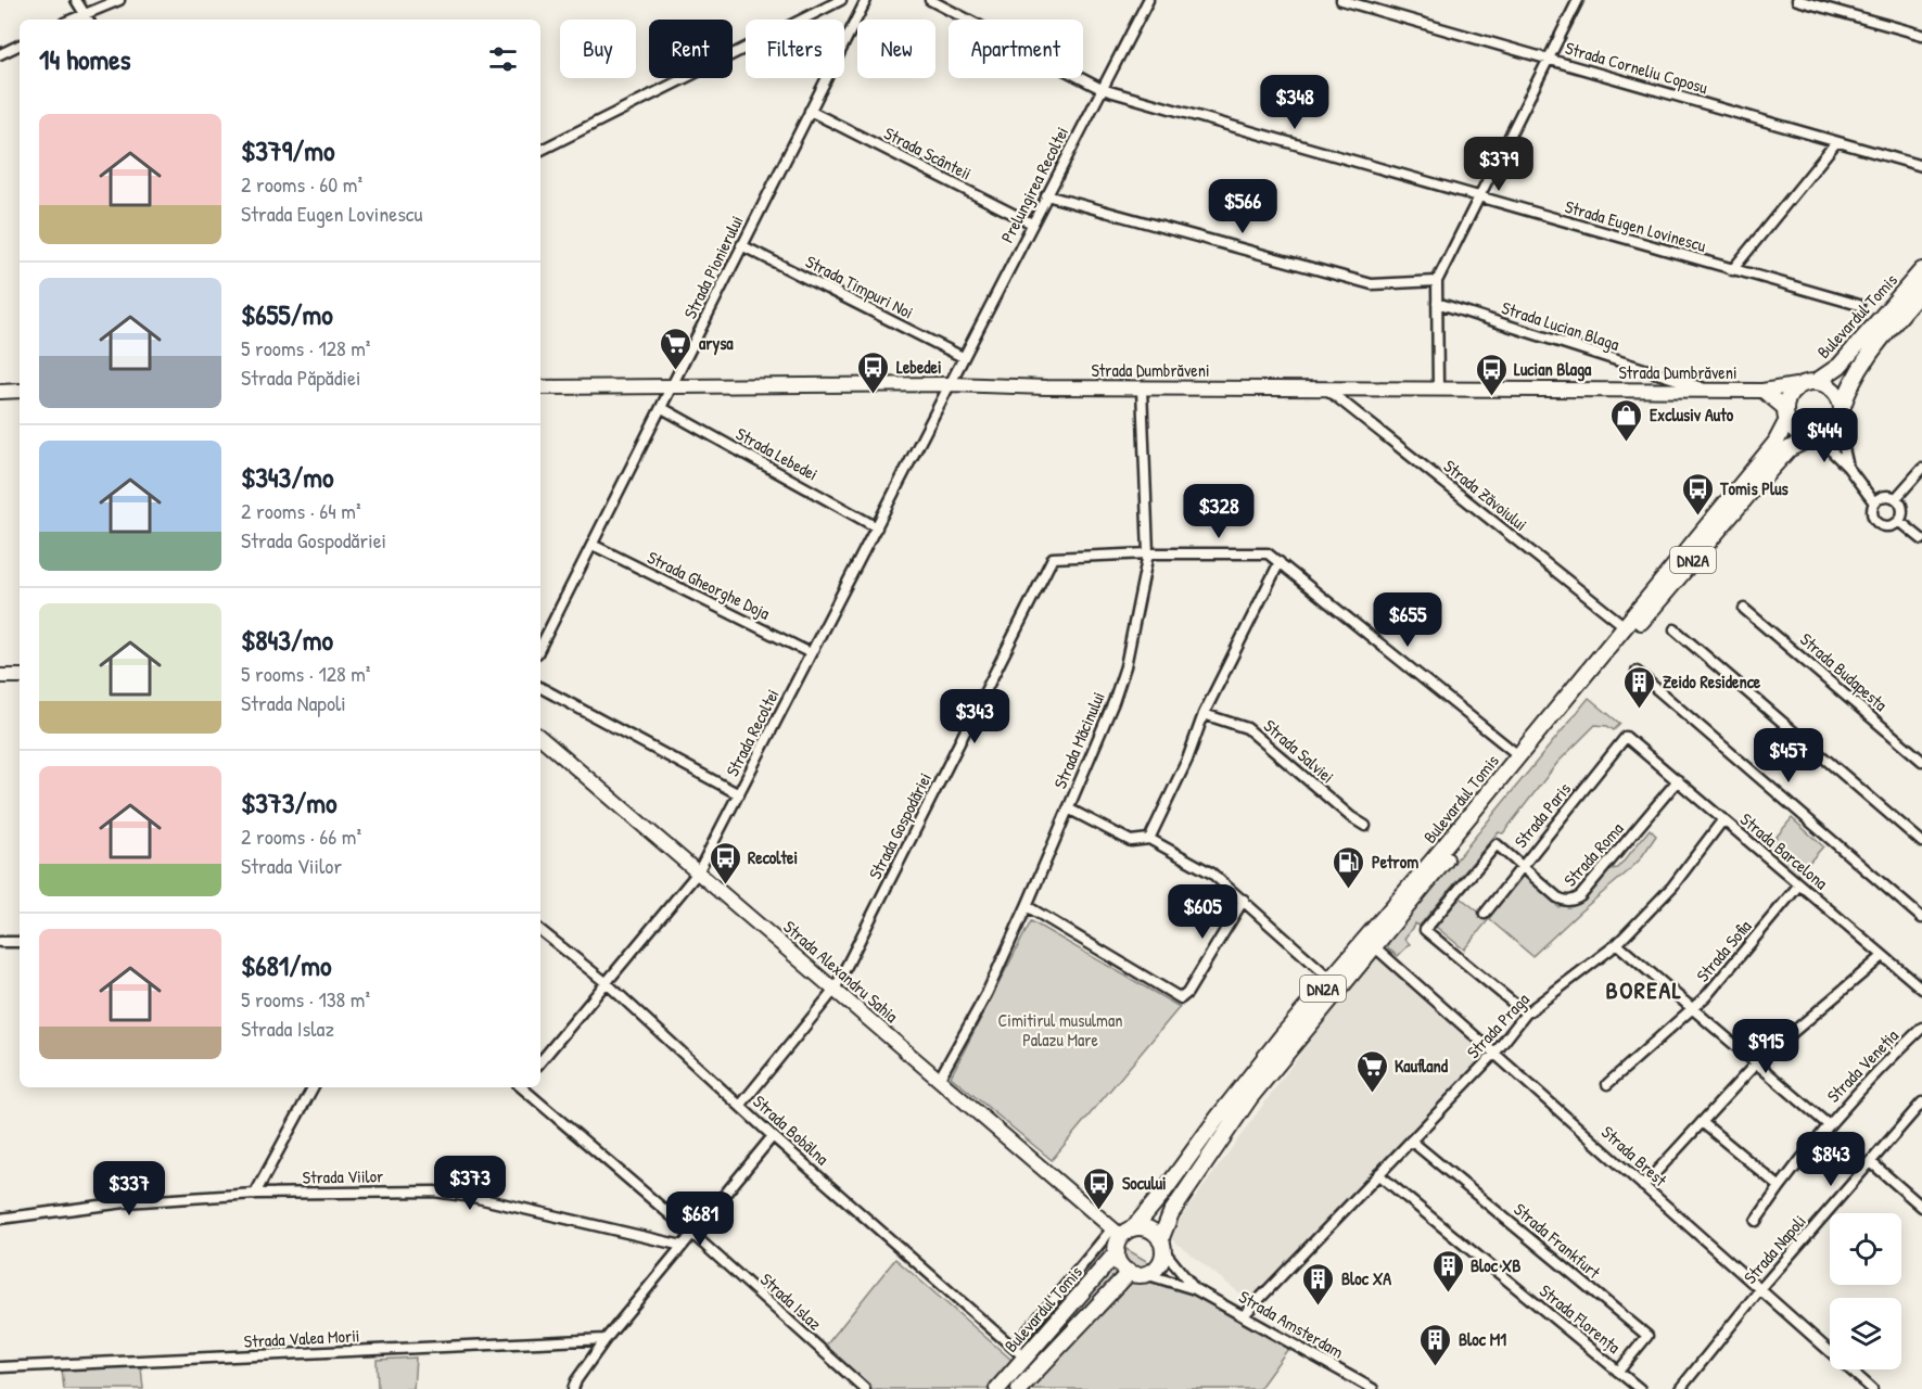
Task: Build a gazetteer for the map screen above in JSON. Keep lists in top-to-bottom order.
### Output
{
  "streets": {
    "main road": ["Bulevardul Tomis", "DN2A"],
    "street": [
      "Strada Corneliu Coposu",
      "Strada Scânteii",
      "Prelungirea Recoltei",
      "Strada Eugen Lovinescu",
      "Strada Pionierului",
      "Strada Timpuri Noi",
      "Strada Lucian Blaga",
      "Strada Dumbrăveni",
      "Strada Lebedei",
      "Strada Zăvoiului",
      "Strada Gheorghe Doja",
      "Strada Budapesta",
      "Strada Recoltei",
      "Strada Măcinului",
      "Strada Salviei",
      "Strada Paris",
      "Strada Gospodăriei",
      "Strada Barcelona",
      "Strada Roma",
      "Strada Sofia",
      "Strada Alexandru Sahia",
      "Strada Praga",
      "Strada Veneția",
      "Strada Bobâlna",
      "Strada Brest",
      "Strada Viilor",
      "Strada Frankfurt",
      "Strada Napoli",
      "Strada Islaz",
      "Strada Florența",
      "Strada Amsterdam",
      "Strada Valea Morii"
    ]
  },
  "crossings": [
    ["Strada Scânteii", "Prelungirea Recoltei"],
    ["Strada Scânteii", "Strada Pionierului"],
    ["Prelungirea Recoltei", "Strada Eugen Lovinescu"],
    ["Prelungirea Recoltei", "Strada Timpuri Noi"],
    ["Prelungirea Recoltei", "Strada Dumbrăveni"],
    ["Prelungirea Recoltei", "Strada Recoltei"],
    ["Strada Pionierului", "Strada Timpuri Noi"],
    ["Strada Pionierului", "Strada Dumbrăveni"],
    ["Strada Pionierului", "Strada Lebedei"],
    ["Strada Pionierului", "Strada Gheorghe Doja"],
    ["Bulevardul Tomis", "Strada Dumbrăveni"],
    ["Bulevardul Tomis", "Strada Zăvoiului"],
    ["Bulevardul Tomis", "DN2A"],
    ["Bulevardul Tomis", "Strada Alexandru Sahia"],
    ["Bulevardul Tomis", "Strada Bobâlna"],
    ["Bulevardul Tomis", "Strada Brest"],
    ["Bulevardul Tomis", "Strada Amsterdam"],
    ["Strada Lucian Blaga", "Strada Dumbrăveni"],
    ["Strada Dumbrăveni", "Strada Zăvoiului"],
    ["Strada Dumbrăveni", "DN2A"],
    ["Strada Dumbrăveni", "Strada Recoltei"],
    ["Strada Dumbrăveni", "Strada Măcinului"],
    ["Strada Lebedei", "Strada Recoltei"],
    ["Strada Gheorghe Doja", "Strada Recoltei"],
    ["Strada Recoltei", "Strada Alexandru Sahia"],
    ["Strada Recoltei", "Strada Bobâlna"],
    ["Strada Măcinului", "Strada Gospodăriei"],
    ["Strada Măcinului", "Strada Alexandru Sahia"],
    ["Strada Paris", "Strada Barcelona"],
    ["Strada Paris", "Strada Roma"],
    ["Strada Gospodăriei", "Strada Alexandru Sahia"],
    ["Strada Gospodăriei", "Strada Bobâlna"],
    ["Strada Barcelona", "Strada Roma"],
    ["Strada Barcelona", "Strada Sofia"],
    ["Strada Barcelona", "Strada Praga"],
    ["Strada Alexandru Sahia", "Strada Amsterdam"],
    ["Strada Praga", "Strada Brest"],
    ["Strada Praga", "Strada Frankfurt"],
    ["Strada Praga", "Strada Florența"],
    ["Strada Praga", "Strada Amsterdam"],
    ["Strada Brest", "Strada Napoli"],
    ["Strada Frankfurt", "Strada Florența"]
  ],
  "districts": ["BOREAL"],
  "parks": ["Cimitirul musulman Palazu Mare"],
  "places": {
    "supermarket": ["arysa", "Kaufland"],
    "bus stop": [
      "Lebedei",
      "Lucian Blaga",
      "Tomis Plus",
      "Recoltei",
      "Socului"
    ],
    "shop": ["Exclusiv Auto"],
    "building": [
      "Zeido Residence",
      "Bloc XB",
      "Bloc XA",
      "Bloc M1"
    ],
    "fuel station": ["Petrom"]
  },
  "page": {
    "chip": [
      "Buy",
      "Rent",
      "Filters",
      "New",
      "Apartment"
    ],
    "heading": "14 homes",
    "price": [
      "$348",
      "$379",
      "$566",
      "$444",
      "$328",
      "$655",
      "$343",
      "$457",
      "$605",
      "$915",
      "$843",
      "$373",
      "$337",
      "$681"
    ],
    "list": [
      {
        "name": "$379/mo",
        "note": "2 rooms · 60 m² · Strada Eugen Lovinescu"
      },
      {
        "name": "$655/mo",
        "note": "5 rooms · 128 m² · Strada Păpădiei"
      },
      {
        "name": "$343/mo",
        "note": "2 rooms · 64 m² · Strada Gospodăriei"
      },
      {
        "name": "$843/mo",
        "note": "5 rooms · 128 m² · Strada Napoli"
      },
      {
        "name": "$373/mo",
        "note": "2 rooms · 66 m² · Strada Viilor"
      },
      {
        "name": "$681/mo",
        "note": "5 rooms · 138 m² · Strada Islaz"
      }
    ]
  }
}
